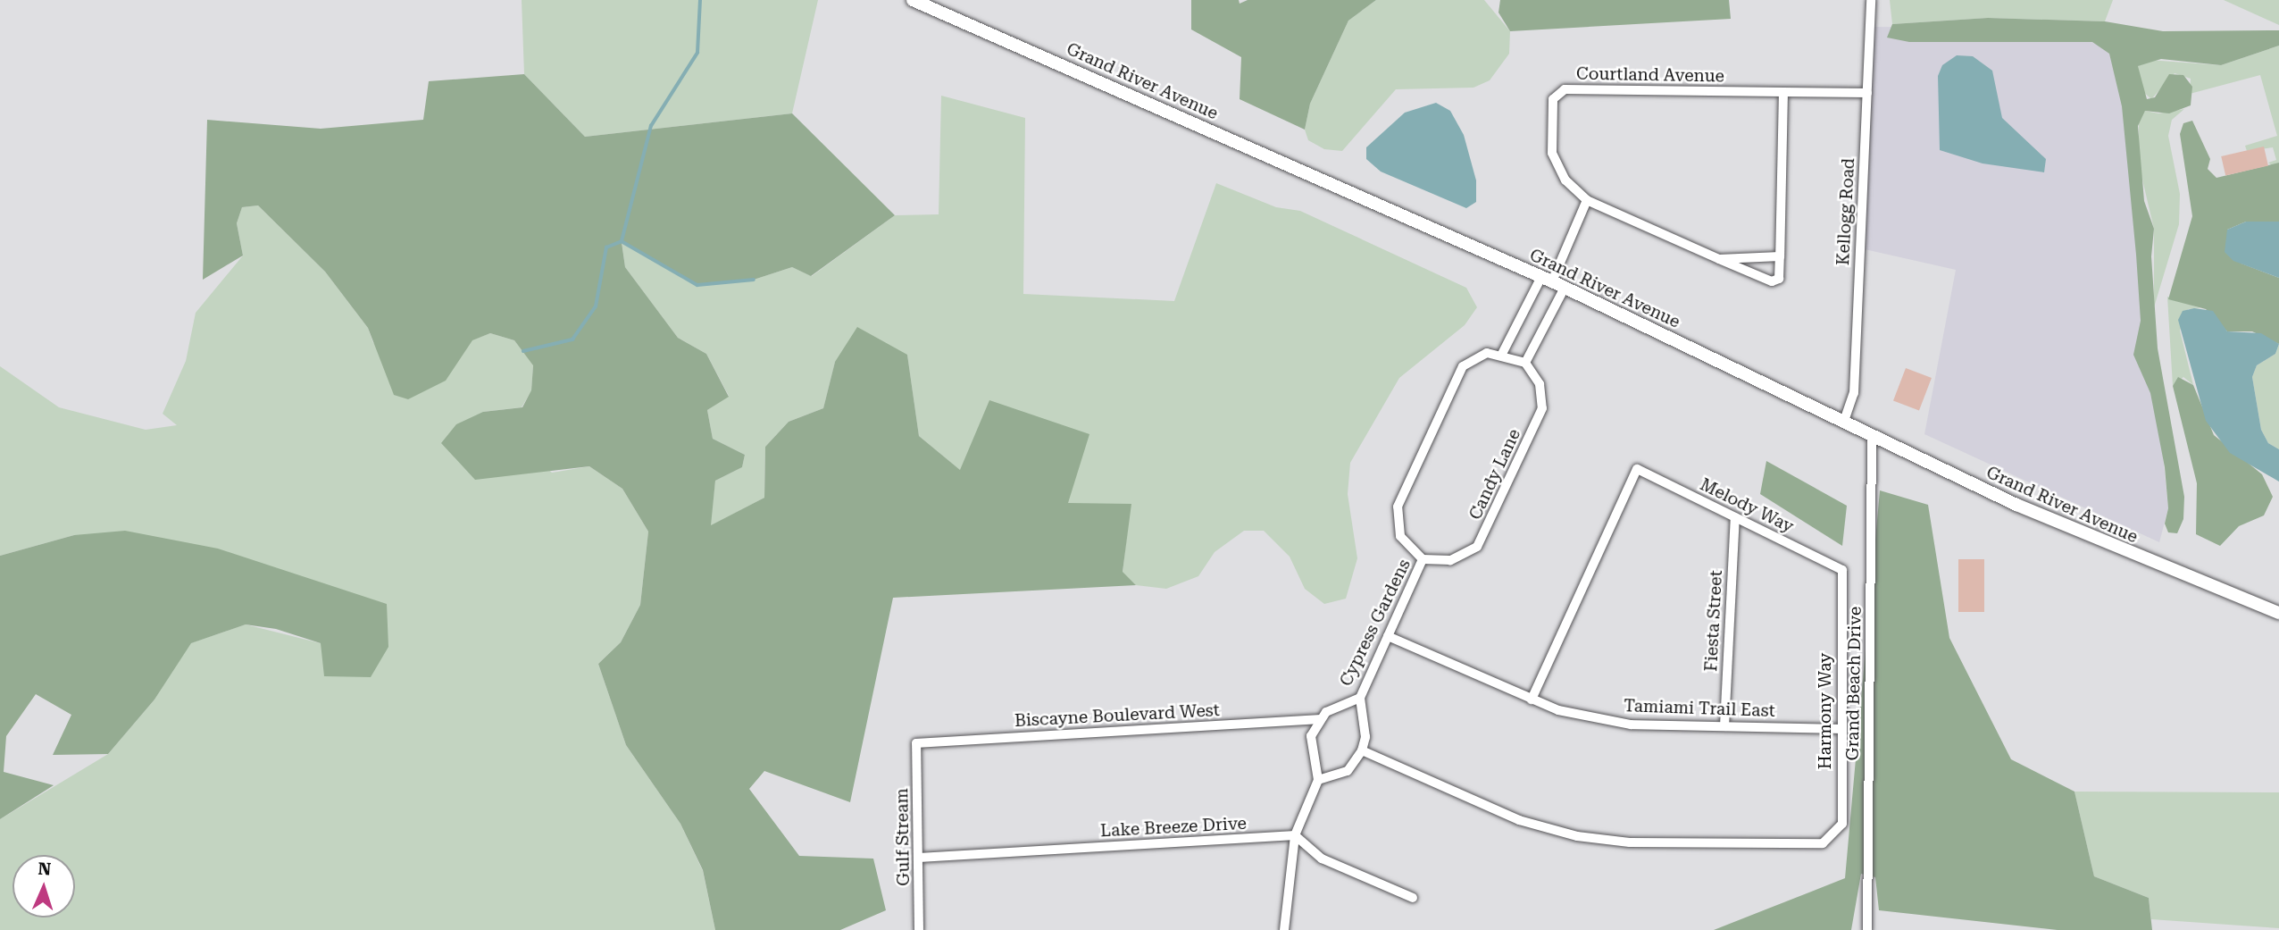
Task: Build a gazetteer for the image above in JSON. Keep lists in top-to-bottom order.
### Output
{
  "streets": {
    "main road": ["Grand River Avenue"],
    "street": [
      "Courtland Avenue",
      "Kellogg Road",
      "Candy Lane",
      "Melody Way",
      "Fiesta Street",
      "Cypress Gardens",
      "Grand Beach Drive",
      "Tamiami Trail East",
      "Harmony Way",
      "Biscayne Boulevard West",
      "Lake Breeze Drive",
      "Gulf Stream"
    ]
  },
  "crossings": [
    ["Courtland Avenue", "Kellogg Road"],
    ["Grand River Avenue", "Kellogg Road"],
    ["Grand River Avenue", "Grand Beach Drive"],
    ["Candy Lane", "Cypress Gardens"],
    ["Melody Way", "Fiesta Street"],
    ["Melody Way", "Tamiami Trail East"],
    ["Melody Way", "Harmony Way"],
    ["Fiesta Street", "Tamiami Trail East"],
    ["Cypress Gardens", "Tamiami Trail East"],
    ["Cypress Gardens", "Biscayne Boulevard West"],
    ["Tamiami Trail East", "Harmony Way"],
    ["Biscayne Boulevard West", "Gulf Stream"],
    ["Lake Breeze Drive", "Gulf Stream"]
  ],
  "north": "top"
}
